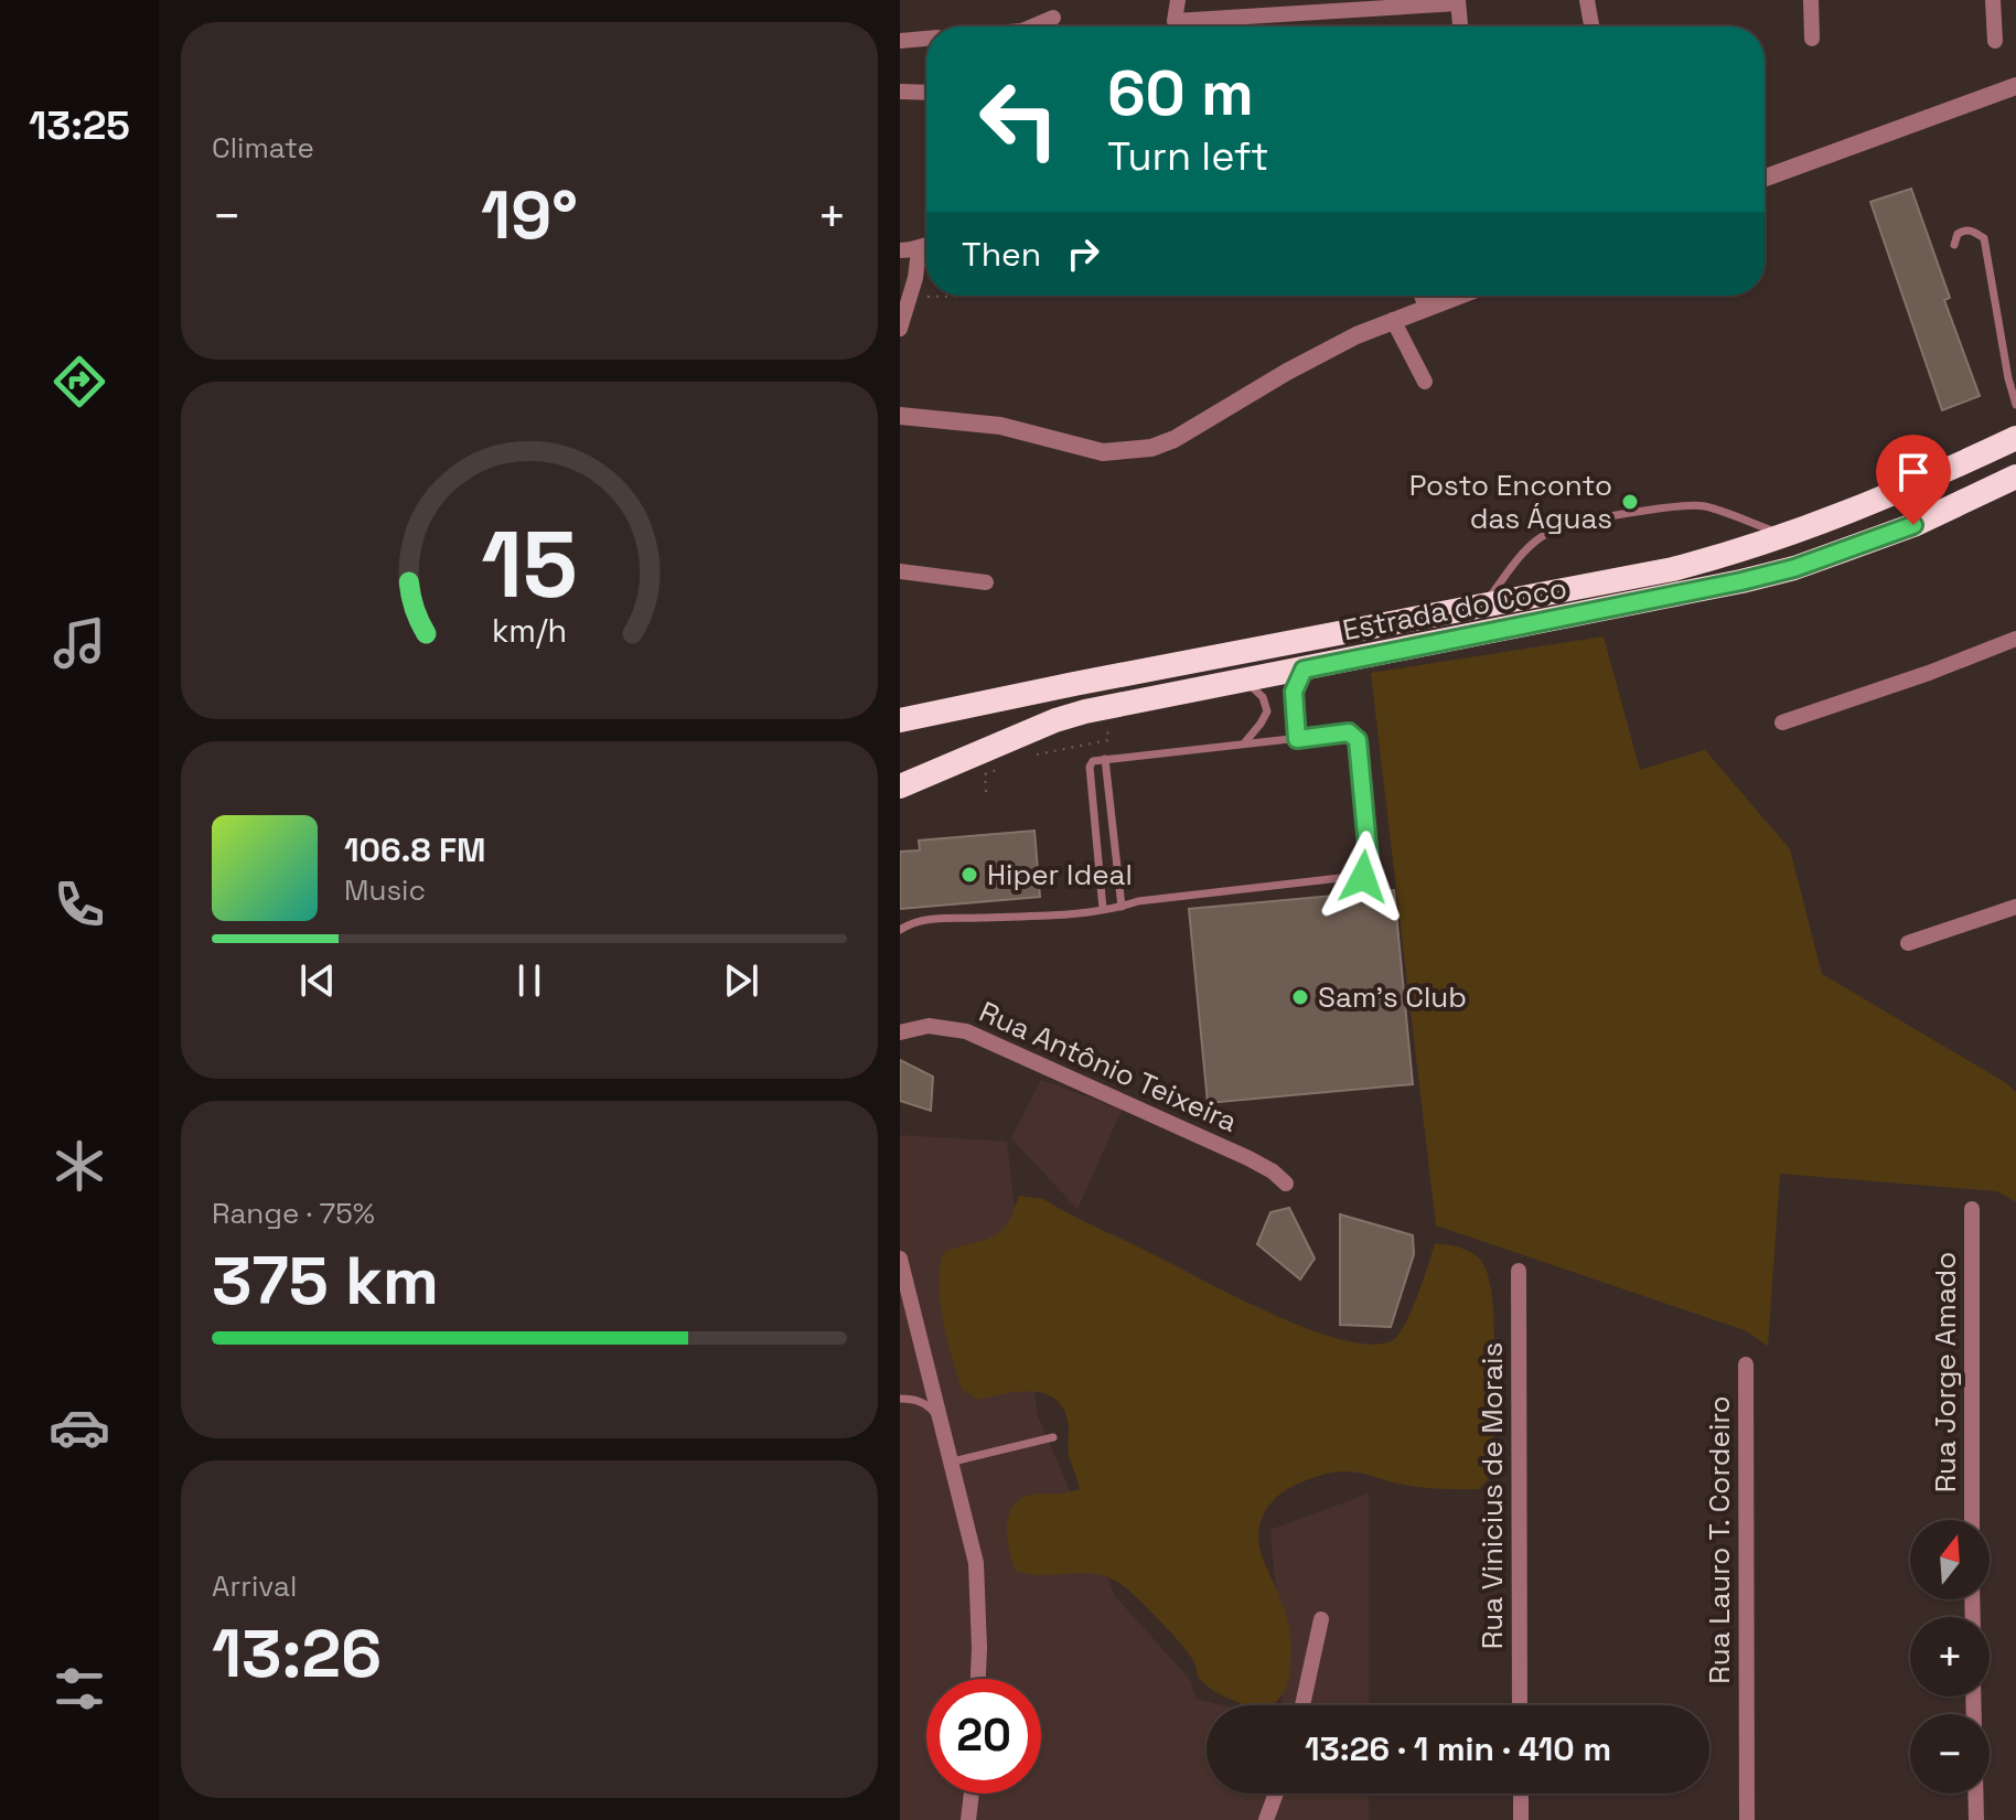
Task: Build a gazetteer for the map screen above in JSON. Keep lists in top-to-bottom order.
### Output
{
  "streets": {
    "highway": ["Estrada do Coco"],
    "street": [
      "Rua Antônio Teixeira",
      "Rua Jorge Amado",
      "Rua Vinicius de Morais",
      "Rua Lauro T. Cordeiro"
    ]
  },
  "places": ["Posto Enconto das Águas", "Hiper Ideal", "Sam's Club"],
  "north": "top",
  "page": {
    "tabs": "13:25",
    "tile": [
      "Climate",
      ["Range · 75%", "375 km"],
      ["Arrival", "13:26"]
    ],
    "turn": ["60 m", "Turn left"],
    "heat": ["−", "19°", "+"],
    "then": "Then",
    "song": ["106.8 FM", "Music"],
    "map_buttons": ["+", "−"],
    "limit": "20",
    "trip": "13:26 · 1 min · 410 m",
    "gauge": ["15", "km/h"]
  }
}
